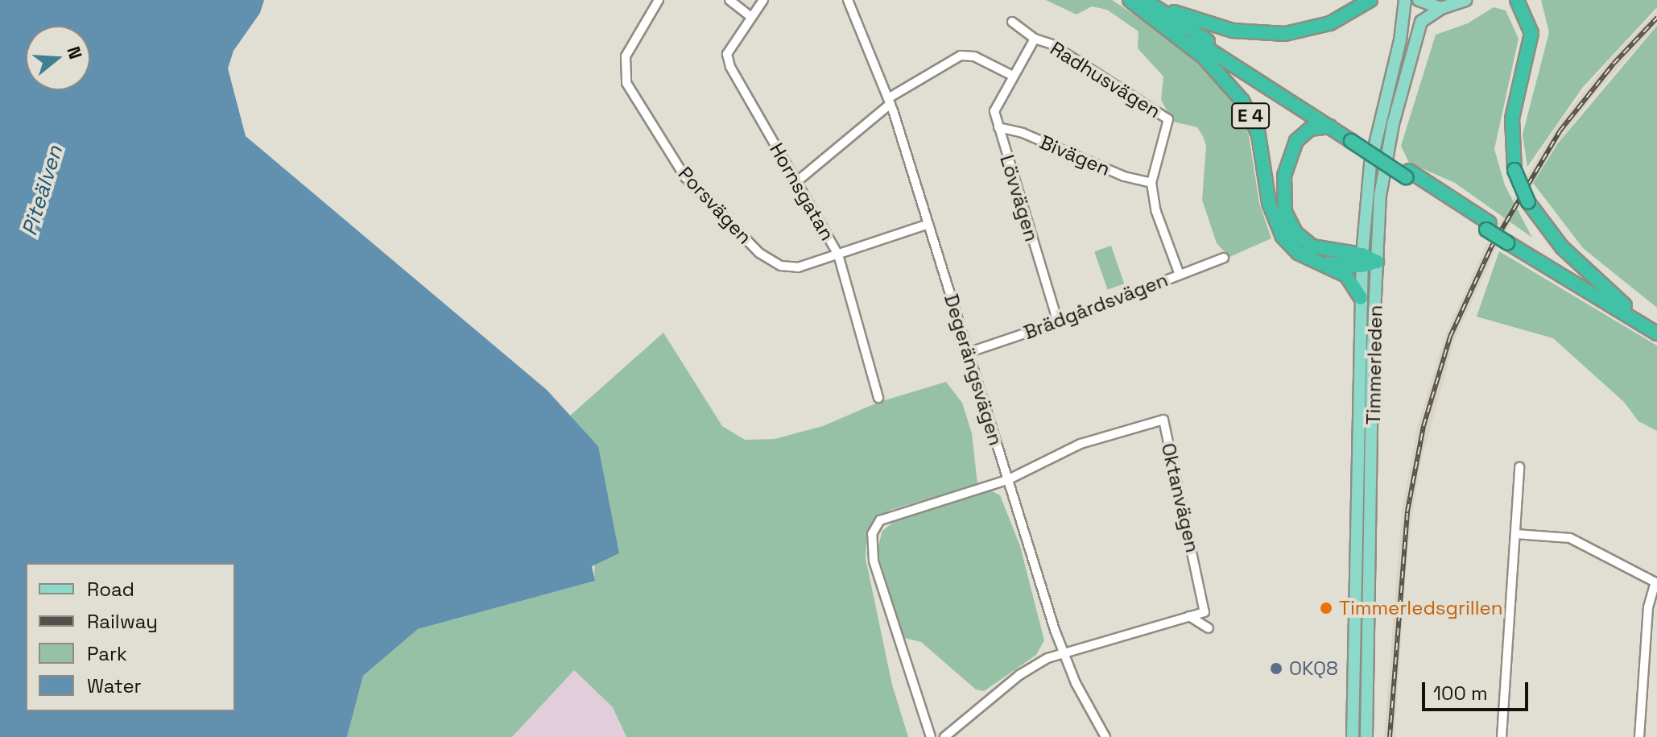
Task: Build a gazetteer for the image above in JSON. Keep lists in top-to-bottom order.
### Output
{
  "streets": {
    "highway": ["E 4"],
    "main road": ["Timmerleden"],
    "street": [
      "Radhusvägen",
      "Bivägen",
      "Hornsgatan",
      "Lövvägen",
      "Porsvägen",
      "Brädgårdsvägen",
      "Degerängsvägen",
      "Oktanvägen"
    ]
  },
  "crossings": [
    ["Radhusvägen", "Bivägen"],
    ["Radhusvägen", "Lövvägen"],
    ["Radhusvägen", "Brädgårdsvägen"],
    ["E 4", "Timmerleden"],
    ["Bivägen", "Lövvägen"],
    ["Hornsgatan", "Porsvägen"],
    ["Lövvägen", "Brädgårdsvägen"],
    ["Porsvägen", "Degerängsvägen"],
    ["Brädgårdsvägen", "Degerängsvägen"],
    ["Degerängsvägen", "Oktanvägen"]
  ],
  "water": ["Piteälven"],
  "places": ["Timmerledsgrillen", "OKQ8"],
  "legend": [
    "Road",
    "Railway",
    "Park",
    "Water"
  ],
  "scale_bar": "100 m",
  "north": "right"
}
